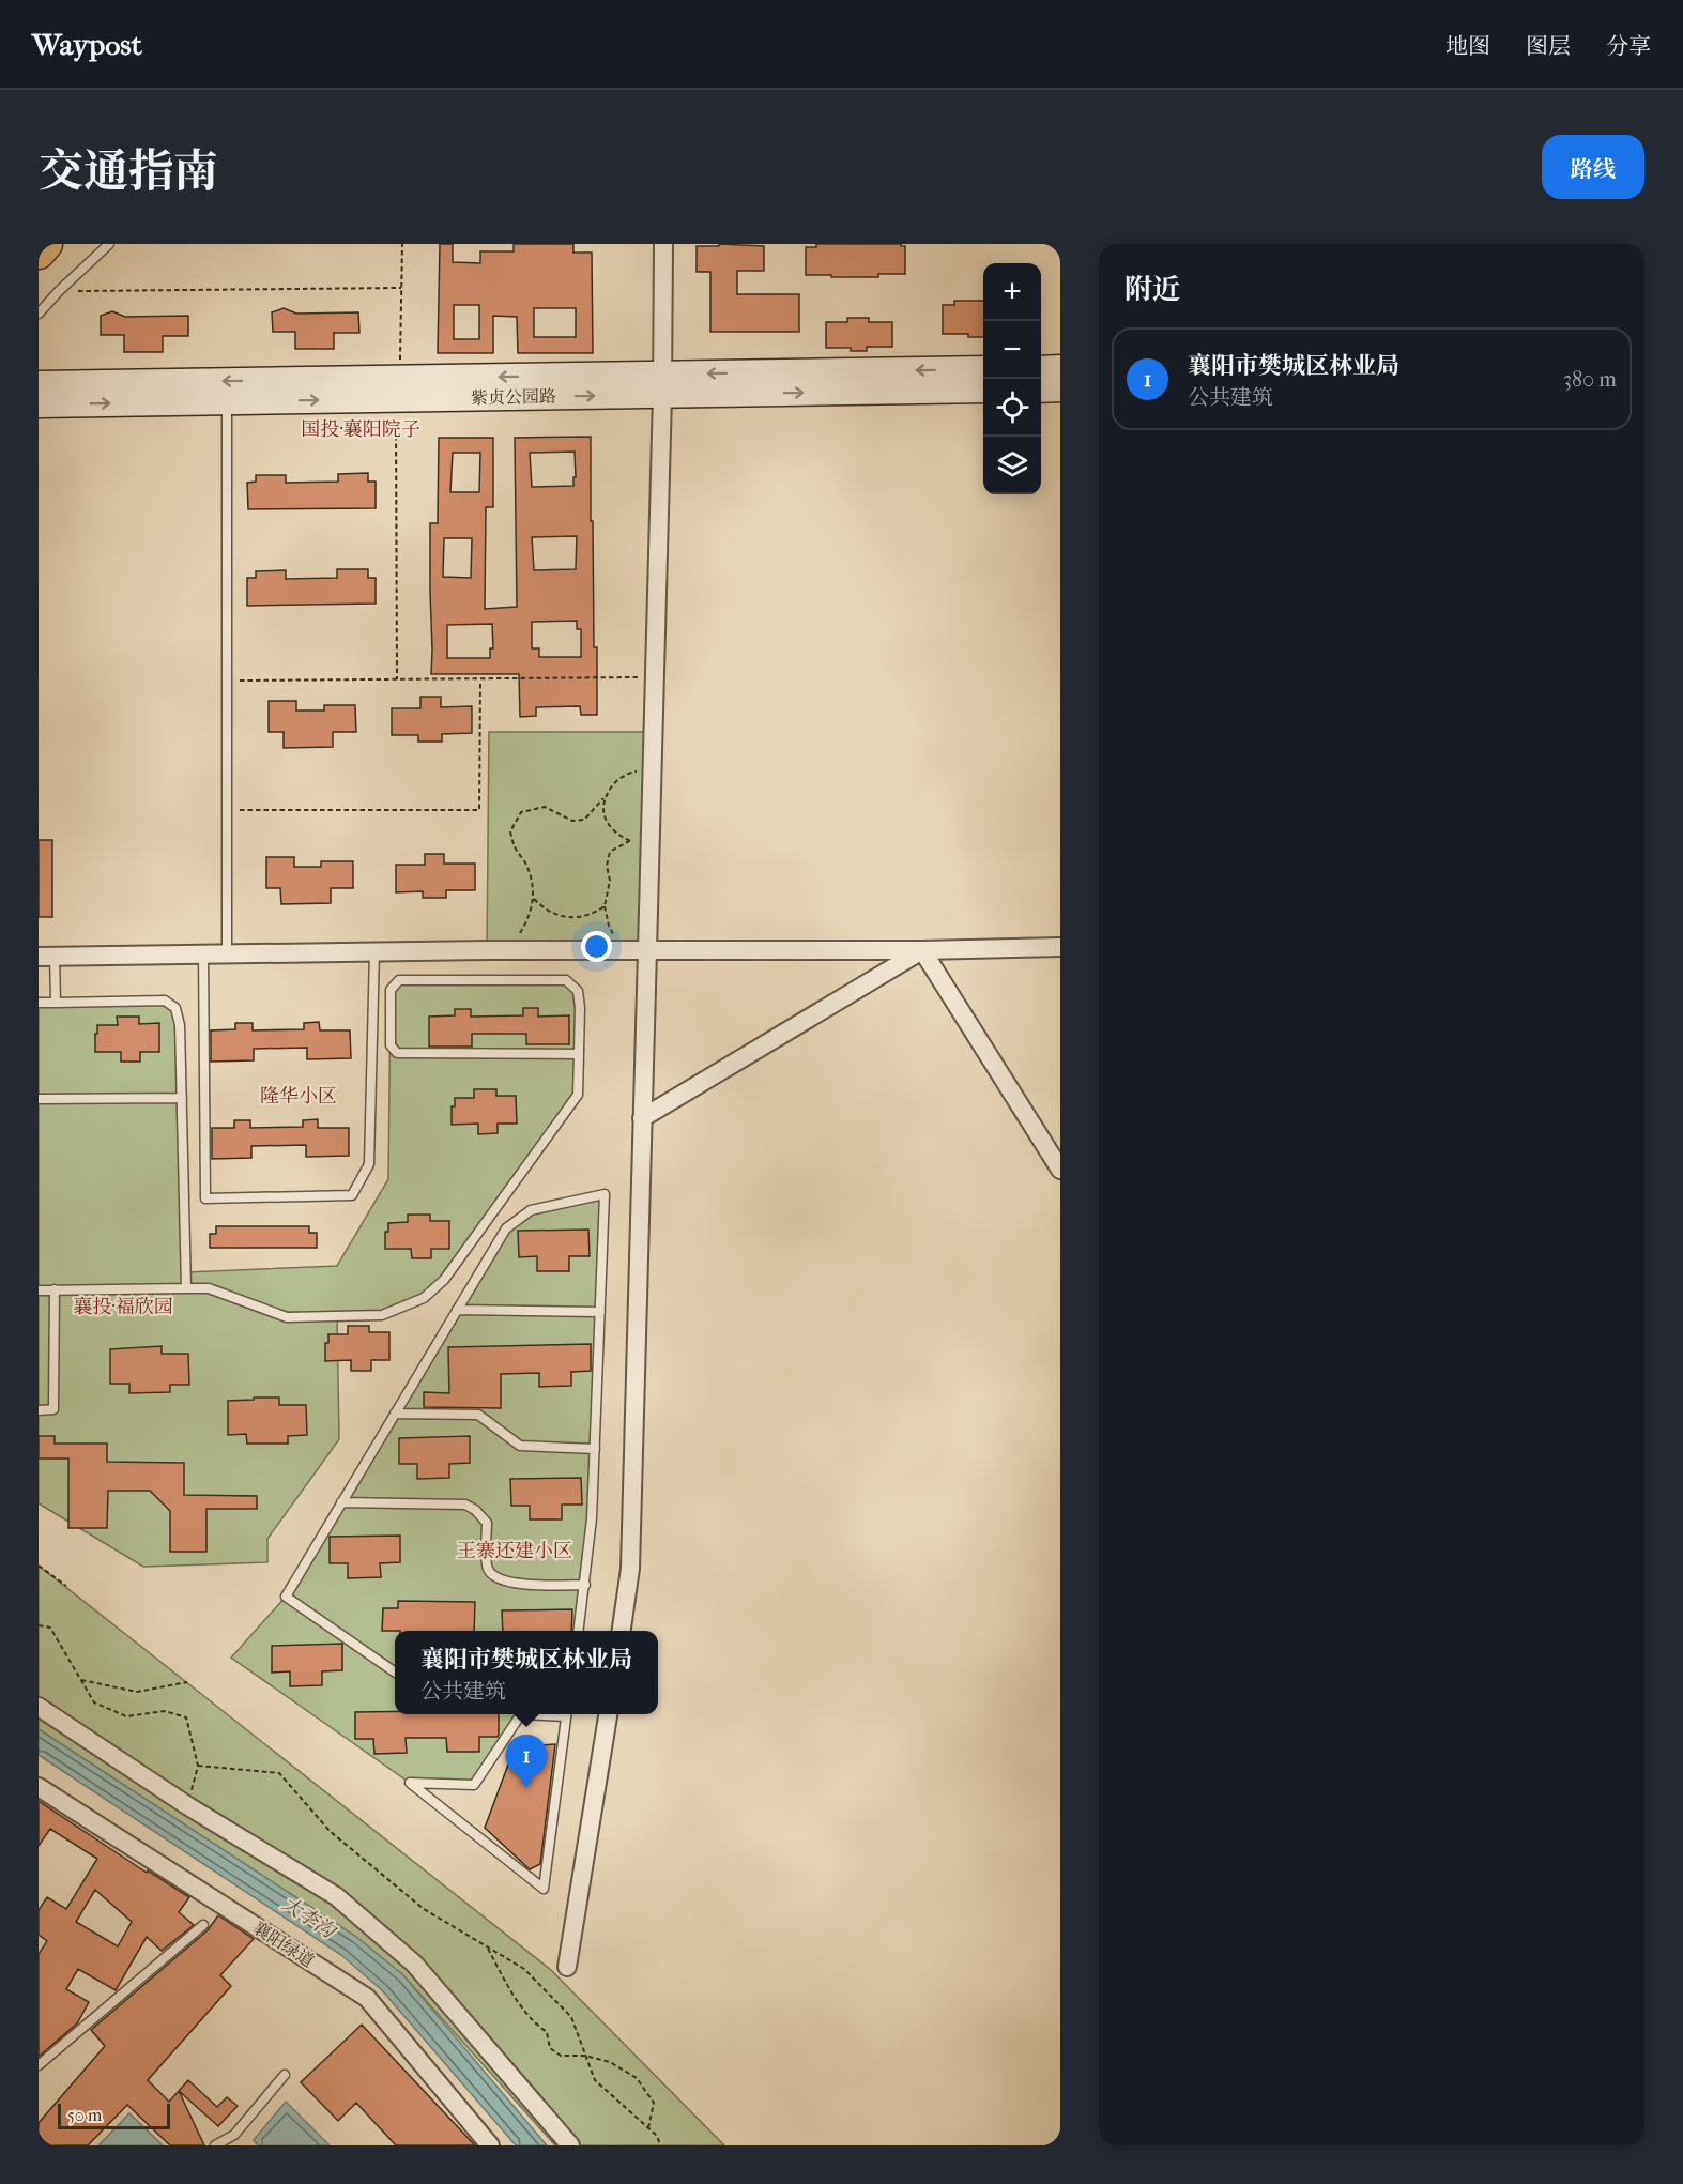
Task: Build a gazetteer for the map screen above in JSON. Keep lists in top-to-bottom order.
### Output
{
  "streets": {
    "street": ["紫贞公园路", "襄阳绿道"]
  },
  "districts": [
    "国投·襄阳院子",
    "隆华小区",
    "襄投·福欣园",
    "王寨还建小区"
  ],
  "water": ["大李沟"],
  "scale_bar": "50 m",
  "page": {
    "header": "Waypost",
    "nav": ["地图", "图层", "分享"],
    "title": "交通指南",
    "buttons": "路线",
    "heading": "附近",
    "map_buttons": ["+", "−"],
    "list": [
      {
        "mark": "1",
        "name": "襄阳市樊城区林业局",
        "note": "公共建筑",
        "value": "380 m"
      }
    ],
    "popup": ["襄阳市樊城区林业局", "公共建筑"],
    "pins": "1",
    "scale": "50 m"
  }
}
